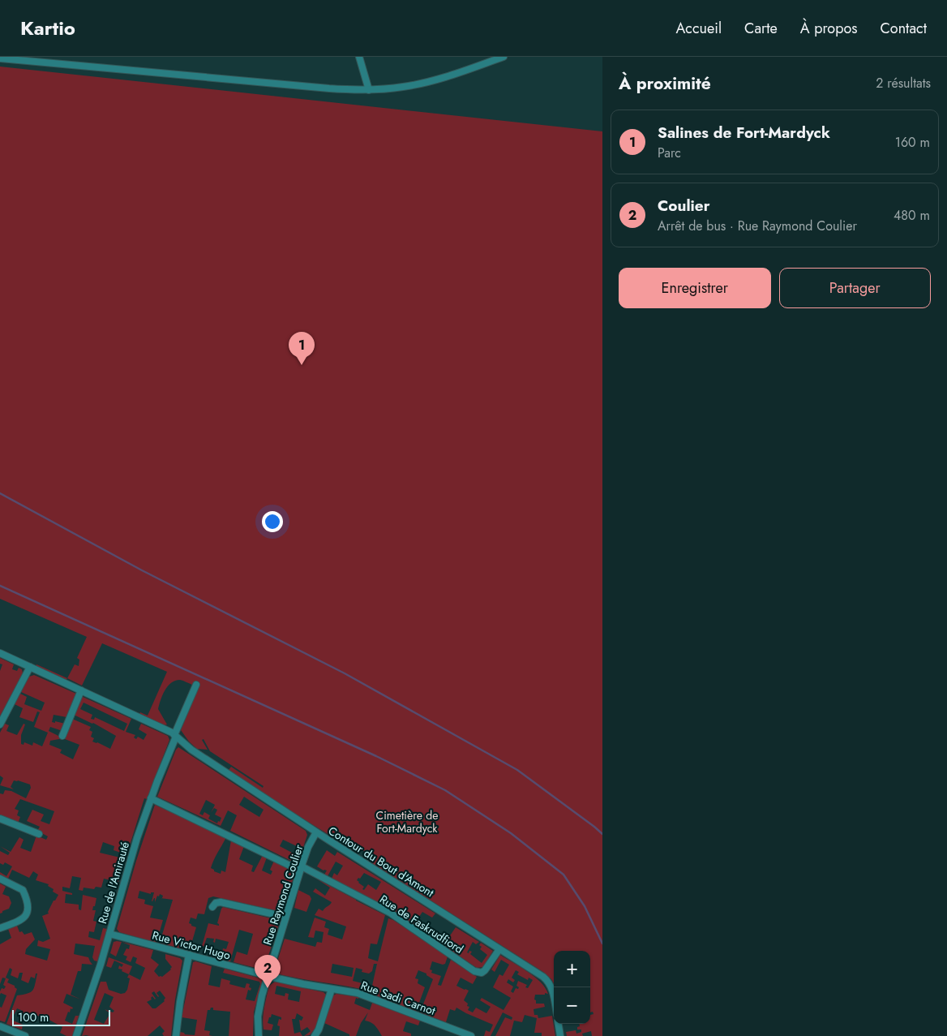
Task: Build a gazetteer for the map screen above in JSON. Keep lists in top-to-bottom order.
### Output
{
  "streets": {
    "street": [
      "Contour du Bout d'Amont",
      "Rue de l'Amirauté",
      "Rue Raymond Coulier",
      "Rue de Faskrudfiord",
      "Rue Victor Hugo",
      "Rue Sadi Carnot"
    ]
  },
  "crossings": [
    ["Contour du Bout d'Amont", "Rue de l'Amirauté"],
    ["Contour du Bout d'Amont", "Rue Raymond Coulier"],
    ["Contour du Bout d'Amont", "Rue de Faskrudfiord"],
    ["Rue de l'Amirauté", "Rue de Faskrudfiord"],
    ["Rue de l'Amirauté", "Rue Victor Hugo"],
    ["Rue Raymond Coulier", "Rue de Faskrudfiord"],
    ["Rue Raymond Coulier", "Rue Victor Hugo"],
    ["Rue Raymond Coulier", "Rue Sadi Carnot"],
    ["Rue Victor Hugo", "Rue Sadi Carnot"]
  ],
  "parks": ["Cimetière de Fort-Mardyck"],
  "scale_bar": "100 m",
  "page": {
    "header": "Kartio",
    "nav": [
      "Accueil",
      "Carte",
      "À propos",
      "Contact"
    ],
    "heading": ["À proximité", "2 résultats"],
    "list": [
      {
        "mark": "1",
        "name": "Salines de Fort-Mardyck",
        "note": "Parc",
        "value": "160 m"
      },
      {
        "mark": "2",
        "name": "Coulier",
        "note": "Arrêt de bus · Rue Raymond Coulier",
        "value": "480 m"
      }
    ],
    "buttons": ["Enregistrer", "Partager"],
    "pins": ["1", "2"],
    "map_buttons": ["+", "−"],
    "scale": "100 m"
  }
}
